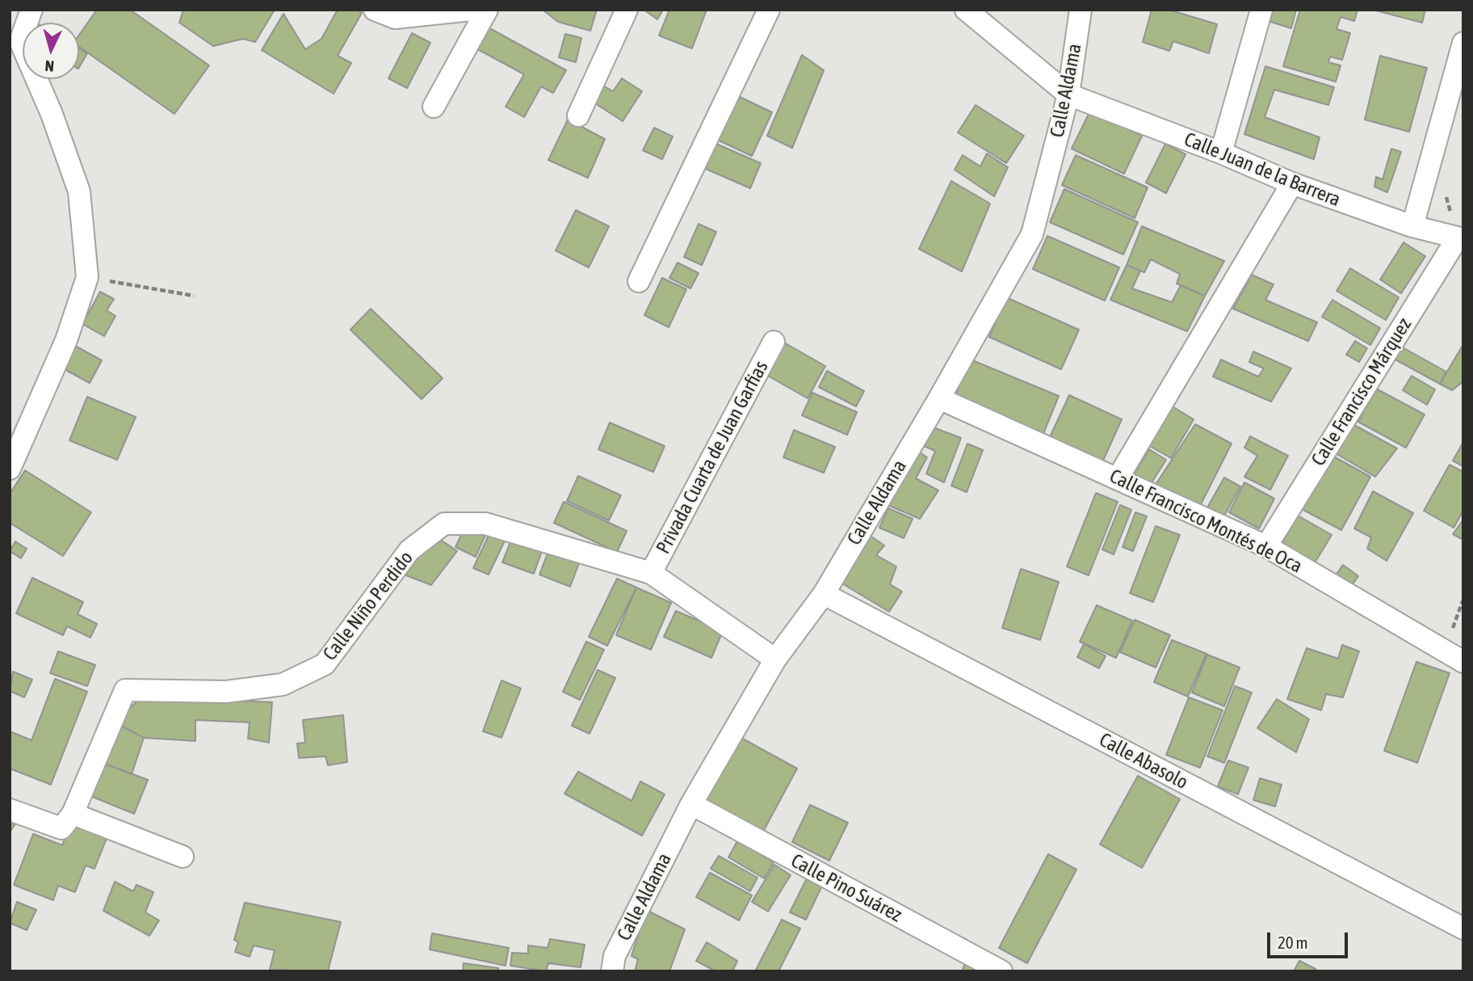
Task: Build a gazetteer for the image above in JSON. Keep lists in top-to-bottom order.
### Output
{
  "streets": {
    "street": [
      "Calle Aldama",
      "Calle Juan de la Barrera",
      "Calle Francisco Márquez",
      "Privada Cuarta de Juan Garfias",
      "Calle Francisco Montés de Oca",
      "Calle Niño Perdido",
      "Calle Abasolo",
      "Calle Pino Suárez"
    ]
  },
  "crossings": [
    ["Calle Aldama", "Calle Juan de la Barrera"],
    ["Calle Aldama", "Calle Francisco Montés de Oca"],
    ["Calle Aldama", "Calle Niño Perdido"],
    ["Calle Aldama", "Calle Abasolo"],
    ["Calle Aldama", "Calle Pino Suárez"],
    ["Calle Juan de la Barrera", "Calle Francisco Márquez"],
    ["Calle Francisco Márquez", "Calle Francisco Montés de Oca"],
    ["Privada Cuarta de Juan Garfias", "Calle Niño Perdido"]
  ],
  "scale_bar": "20 m",
  "north": "bottom"
}
